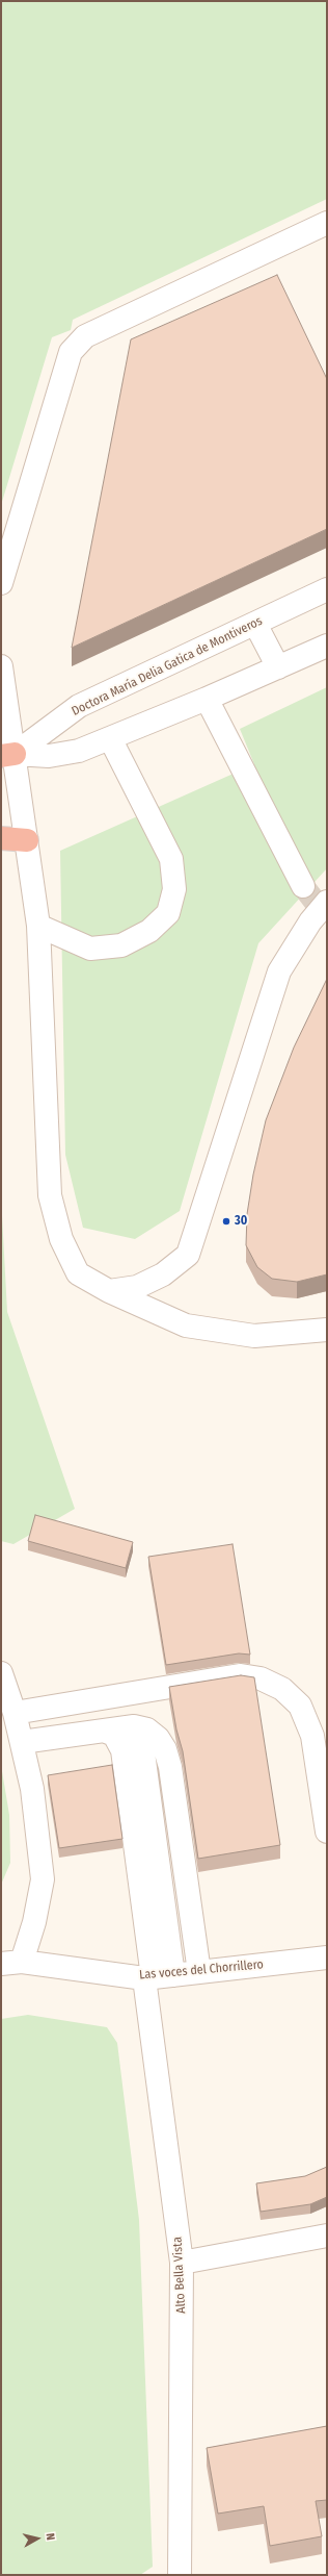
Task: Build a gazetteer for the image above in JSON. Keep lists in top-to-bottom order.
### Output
{
  "streets": {
    "street": ["Doctora María Delia Gatica de Montiveros", "Las voces del Chorrillero", "Alto Bella Vista"]
  },
  "crossings": [
    ["Las voces del Chorrillero", "Alto Bella Vista"]
  ],
  "places": ["30"],
  "north": "right"
}
